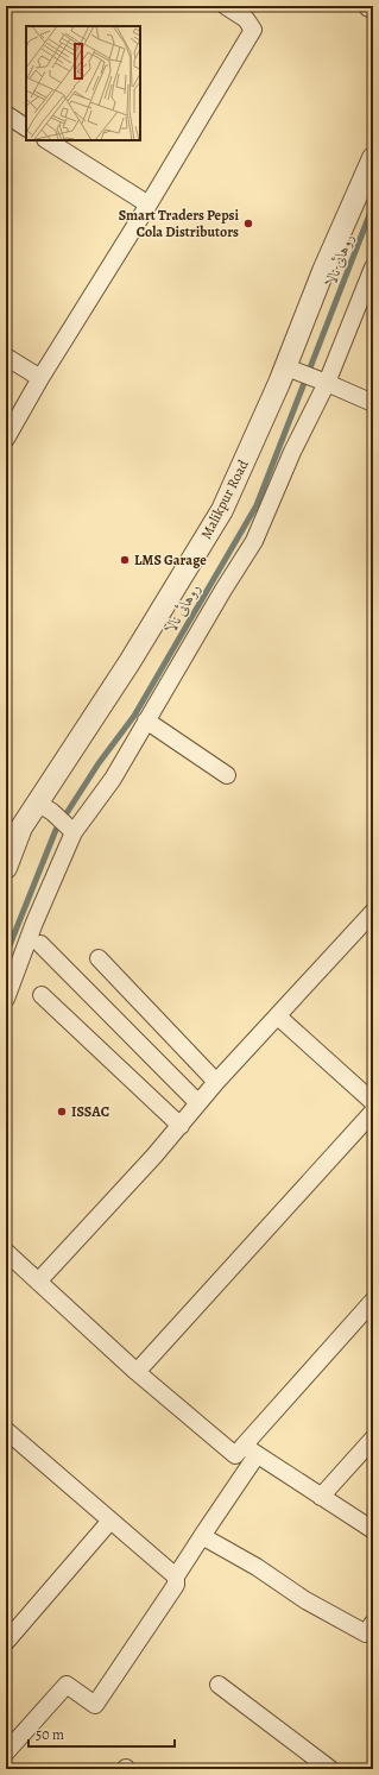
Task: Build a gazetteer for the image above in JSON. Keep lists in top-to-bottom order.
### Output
{
  "streets": {
    "street": ["Malikpur Road"]
  },
  "water": ["روہائی نالا"],
  "places": ["Smart Traders Pepsi Cola Distributors", "LMS Garage", "ISSAC"],
  "scale_bar": "50 m"
}
